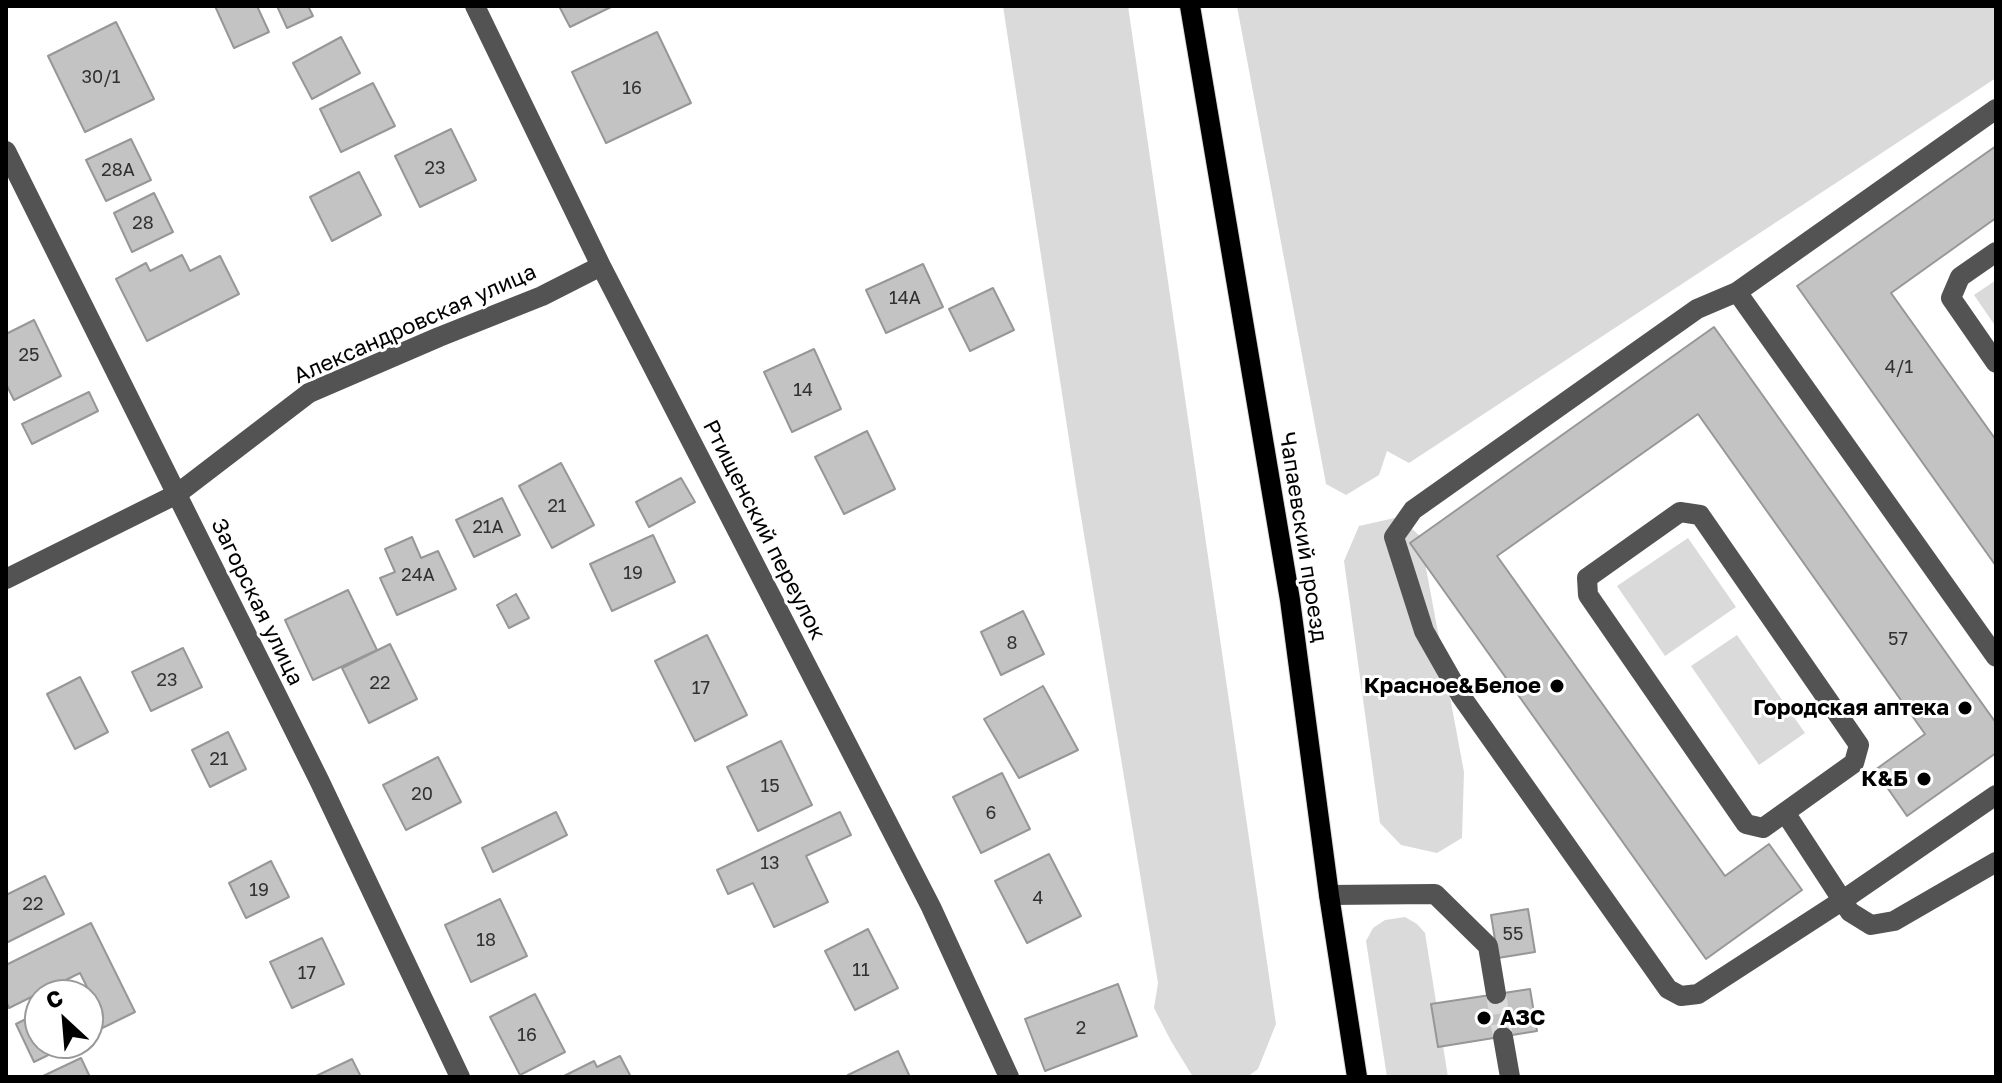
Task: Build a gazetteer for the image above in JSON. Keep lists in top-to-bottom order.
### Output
{
  "streets": {
    "main road": ["Чапаевский проезд"],
    "street": ["Александровская улица", "Ртищенский переулок", "Загорская улица"]
  },
  "crossings": [
    ["Александровская улица", "Ртищенский переулок"],
    ["Александровская улица", "Загорская улица"]
  ],
  "places": [
    "Красное&Белое",
    "Городская аптека",
    "К&Б",
    "АЗС"
  ],
  "house_numbers": [
    "30/1",
    "16",
    "23",
    "28А",
    "28",
    "14А",
    "25",
    "4/1",
    "14",
    "21",
    "21А",
    "19",
    "24А",
    "57",
    "8",
    "23",
    "22",
    "17",
    "21",
    "15",
    "20",
    "6",
    "13",
    "19",
    "4",
    "22",
    "55",
    "18",
    "11",
    "17",
    "2",
    "16"
  ],
  "north": "top left"
}
